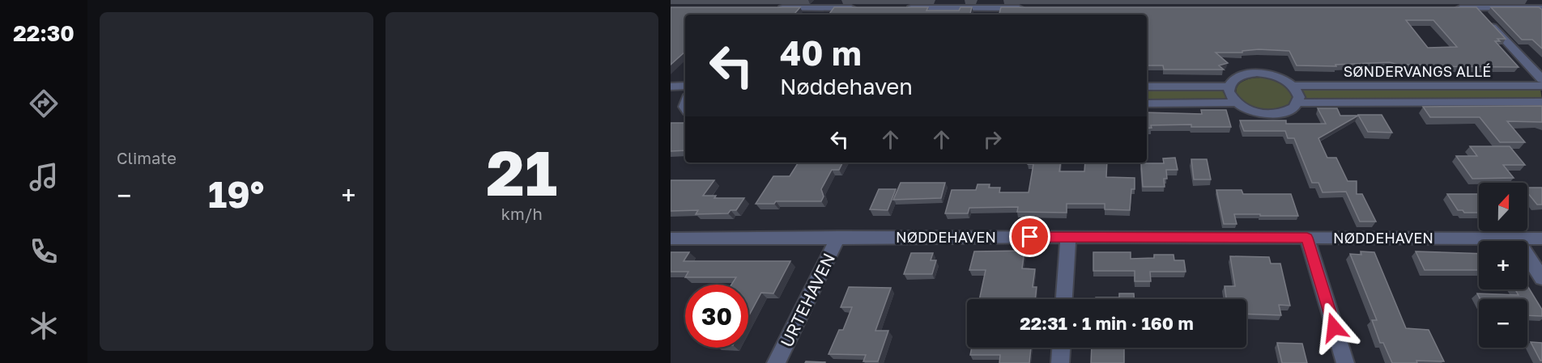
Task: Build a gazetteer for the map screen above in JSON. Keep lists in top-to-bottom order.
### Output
{
  "streets": {
    "street": ["SØNDERVANGS ALLÉ", "NØDDEHAVEN", "URTEHAVEN"]
  },
  "crossings": [
    ["NØDDEHAVEN", "URTEHAVEN"]
  ],
  "north": "top",
  "page": {
    "tabs": "22:30",
    "tile": [
      "Climate",
      ["21", "km/h"]
    ],
    "turn": ["40 m", "Nøddehaven"],
    "heat": ["−", "19°", "+"],
    "map_buttons": ["+", "−"],
    "limit": "30",
    "trip": "22:31 · 1 min · 160 m"
  }
}
